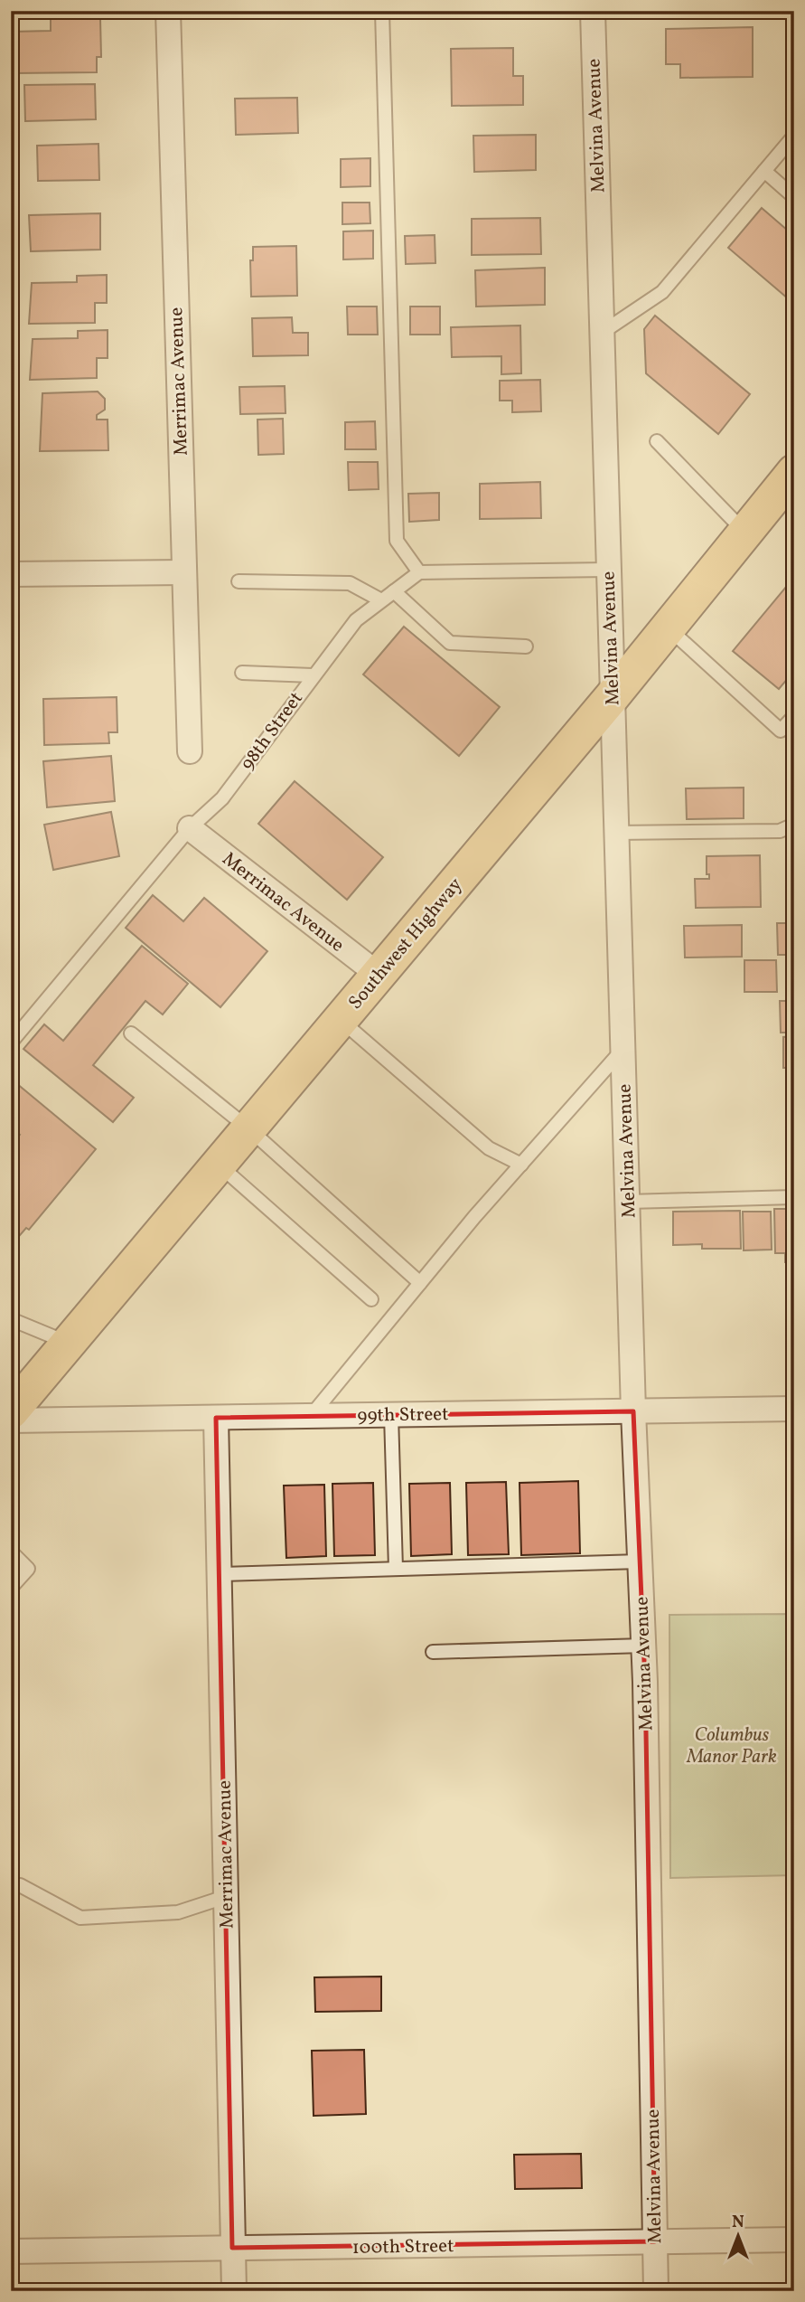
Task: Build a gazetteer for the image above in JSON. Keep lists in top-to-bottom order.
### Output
{
  "streets": {
    "main road": ["Southwest Highway"],
    "street": [
      "Melvina Avenue",
      "Merrimac Avenue",
      "99th Street",
      "100th Street"
    ],
    "lane": ["98th Street"]
  },
  "crossings": [
    ["Melvina Avenue", "Southwest Highway"],
    ["Melvina Avenue", "99th Street"],
    ["Melvina Avenue", "100th Street"],
    ["Merrimac Avenue", "98th Street"],
    ["Merrimac Avenue", "Southwest Highway"],
    ["Merrimac Avenue", "99th Street"],
    ["Merrimac Avenue", "100th Street"]
  ],
  "parks": ["Columbus Manor Park"],
  "north": "top"
}
